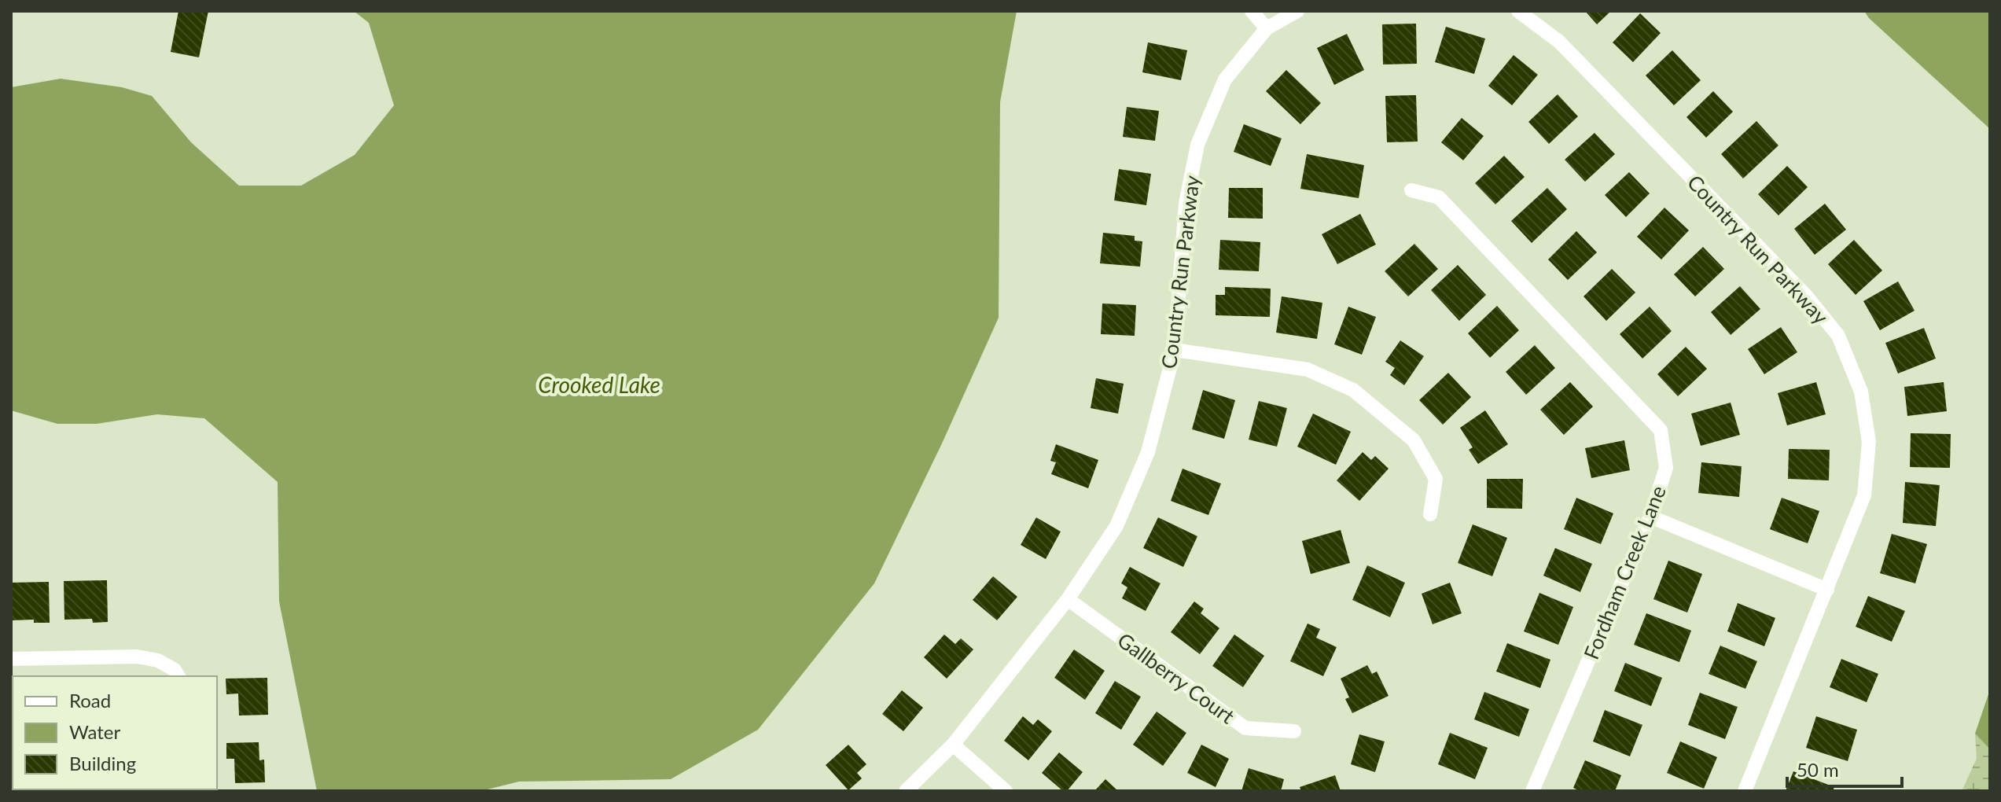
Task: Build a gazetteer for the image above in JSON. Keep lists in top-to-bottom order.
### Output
{
  "streets": {
    "street": ["Country Run Parkway", "Fordham Creek Lane", "Gallberry Court"]
  },
  "crossings": [
    ["Country Run Parkway", "Gallberry Court"]
  ],
  "water": ["Crooked Lake"],
  "legend": ["Road", "Water", "Building"],
  "scale_bar": "50 m"
}
